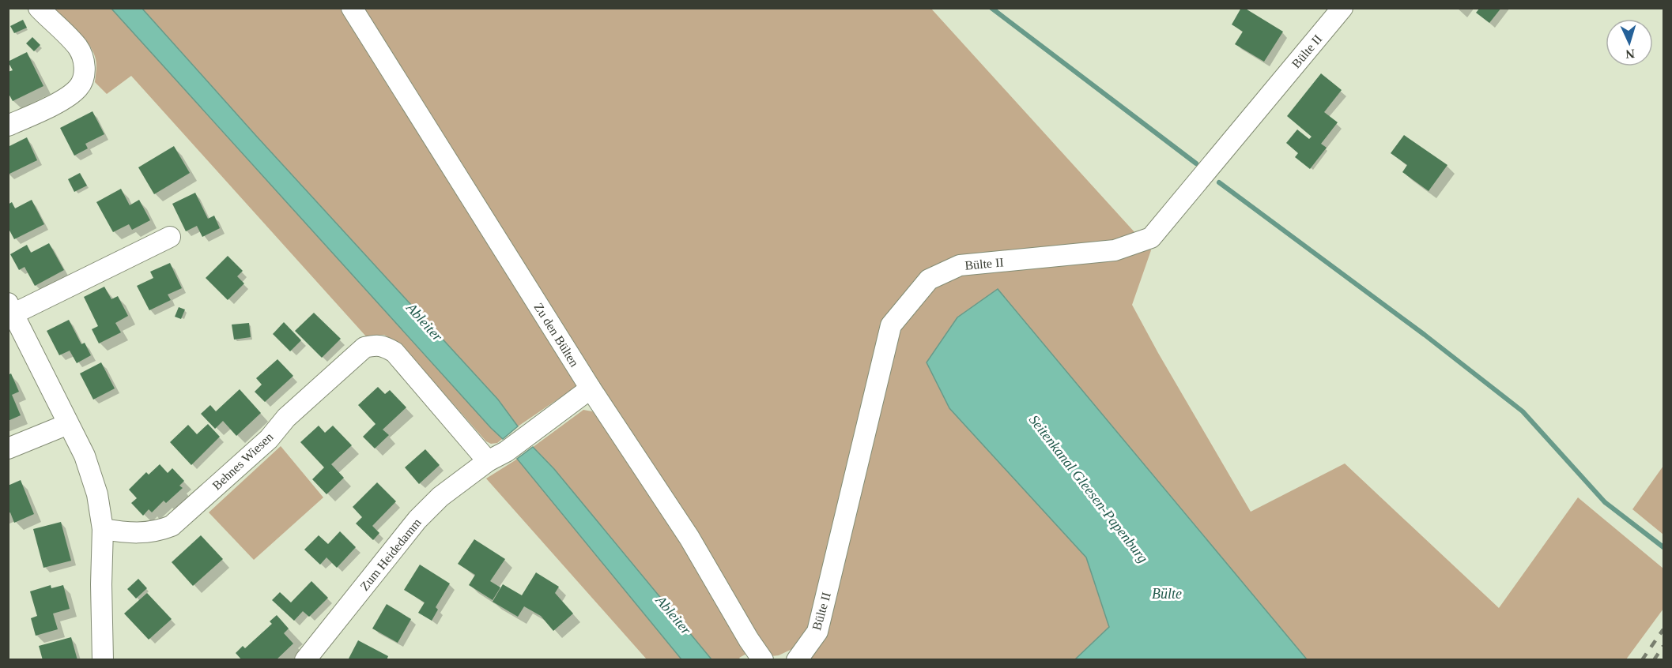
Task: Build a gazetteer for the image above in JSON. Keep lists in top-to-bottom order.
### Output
{
  "streets": {
    "street": [
      "Bülte II",
      "Zu den Bülten",
      "Behnes Wiesen",
      "Zum Heidedamm"
    ]
  },
  "crossings": [
    ["Zu den Bülten", "Zum Heidedamm"],
    ["Behnes Wiesen", "Zum Heidedamm"]
  ],
  "water": ["Ableiter", "Seitenkanal Gleesen-Papenburg", "Bülte"],
  "north": "bottom"
}
